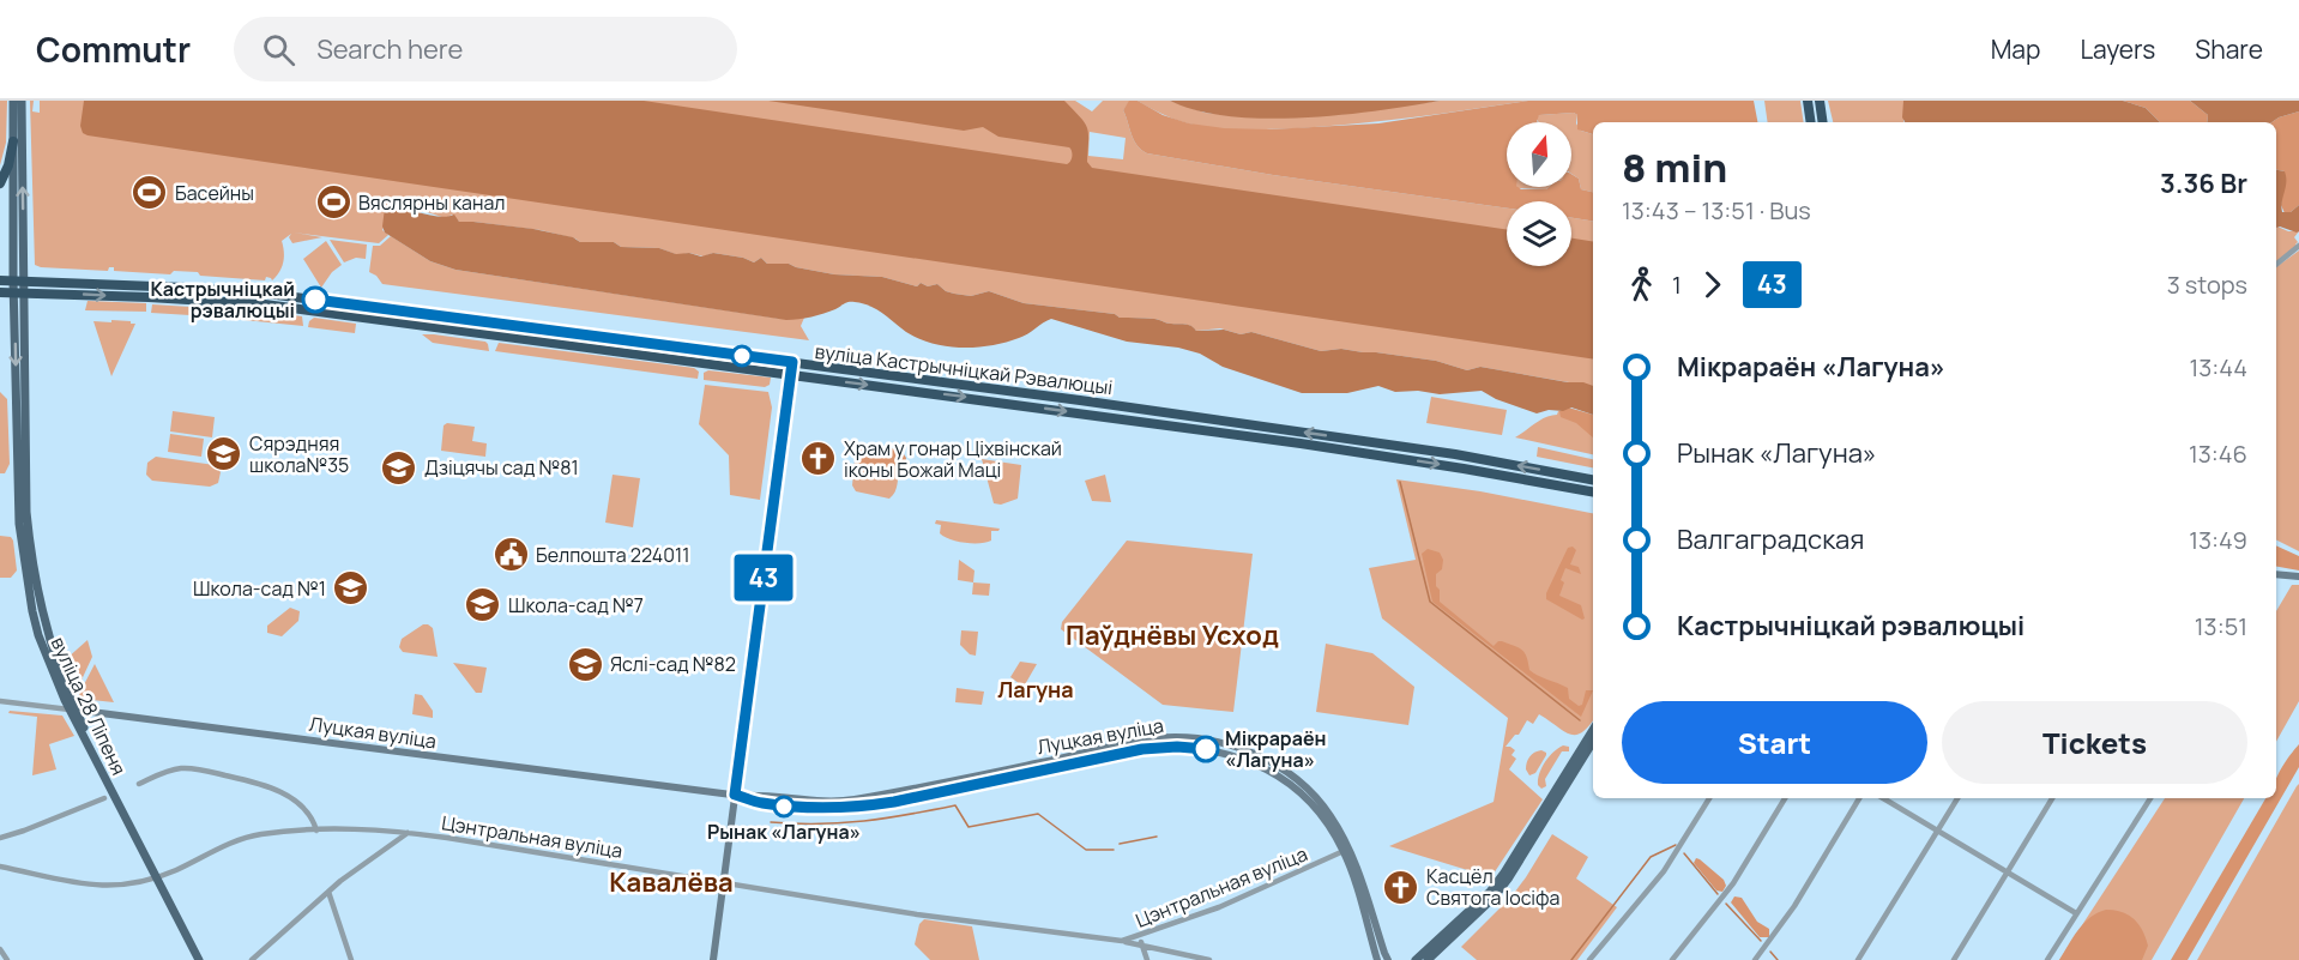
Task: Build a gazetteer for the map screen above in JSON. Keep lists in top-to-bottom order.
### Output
{
  "streets": {
    "highway": ["вуліца Кастрычніцкай Рэвалюцыі"],
    "main road": ["вуліца 28 Ліпеня"],
    "street": ["Луцкая вуліца", "Цэнтральная вуліца"]
  },
  "crossings": [
    ["вуліца Кастрычніцкай Рэвалюцыі", "вуліца 28 Ліпеня"],
    ["вуліца 28 Ліпеня", "Луцкая вуліца"],
    ["вуліца 28 Ліпеня", "Цэнтральная вуліца"],
    ["Луцкая вуліца", "Цэнтральная вуліца"]
  ],
  "districts": ["Паўднёвы Усход", "Лагуна", "Кавалёва"],
  "places": {
    "sports": ["Басейны", "Вяслярны канал"],
    "other": ["Кастрычніцкай рэвалюцыі", "Мікрараён «Лагуна»", "Рынак «Лагуна»"],
    "school or university": [
      "Сярэдняя школа№35",
      "Дзіцячы сад №81",
      "Школа-сад №1",
      "Школа-сад №7",
      "Яслі-сад №82"
    ],
    "church": ["Храм у гонар Ціхвінскай іконы Божай Маці", "Касцёл Святога Іосіфа"],
    "public building": ["Белпошта 224011"]
  },
  "lines": ["bus line 43"],
  "north": "top",
  "page": {
    "header": "Commutr",
    "search": "Search here",
    "nav": ["Map", "Layers", "Share"],
    "on_map": "43",
    "heading": ["8 min", "13:43 – 13:51 · Bus", "3.36 Br"],
    "legs": ["1", "43", "3 stops"],
    "list": [
      {
        "name": "Мікрараён «Лагуна»",
        "value": "13:44"
      },
      {
        "name": "Рынак «Лагуна»",
        "value": "13:46"
      },
      {
        "name": "Валгаградская",
        "value": "13:49"
      },
      {
        "name": "Кастрычніцкай рэвалюцыі",
        "value": "13:51"
      }
    ],
    "buttons": ["Start", "Tickets"]
  }
}
